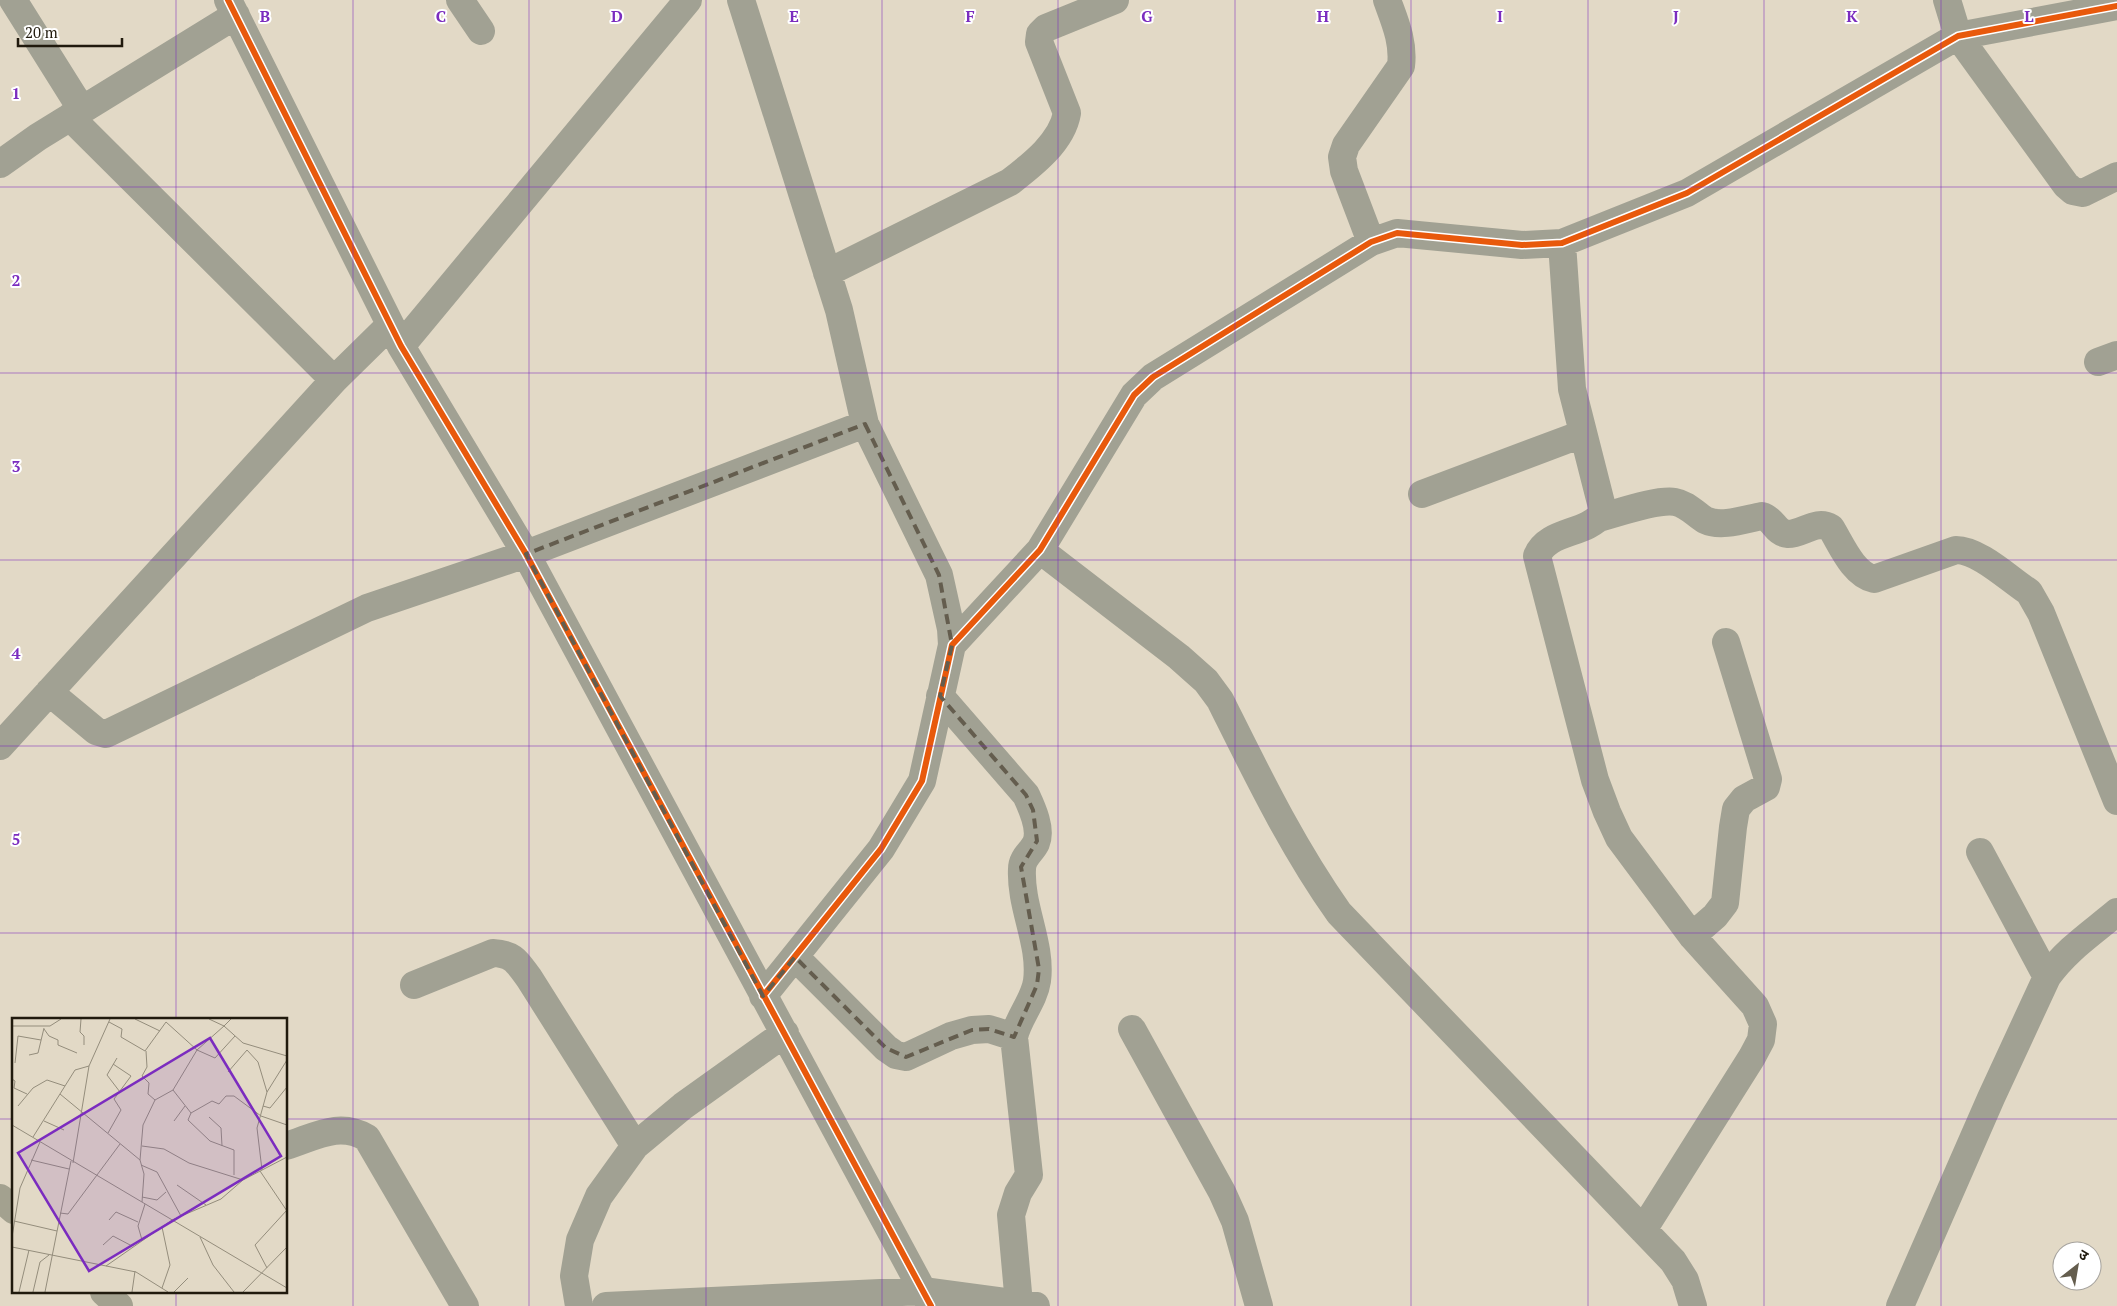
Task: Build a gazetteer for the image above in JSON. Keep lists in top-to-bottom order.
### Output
{
  "scale_bar": "20 m",
  "north": "top right",
  "grid": {
    "columns": [
      "B",
      "C",
      "D",
      "E",
      "F",
      "G",
      "H",
      "I",
      "J",
      "K",
      "L"
    ],
    "rows": [
      "1",
      "2",
      "3",
      "4",
      "5"
    ]
  }
}
